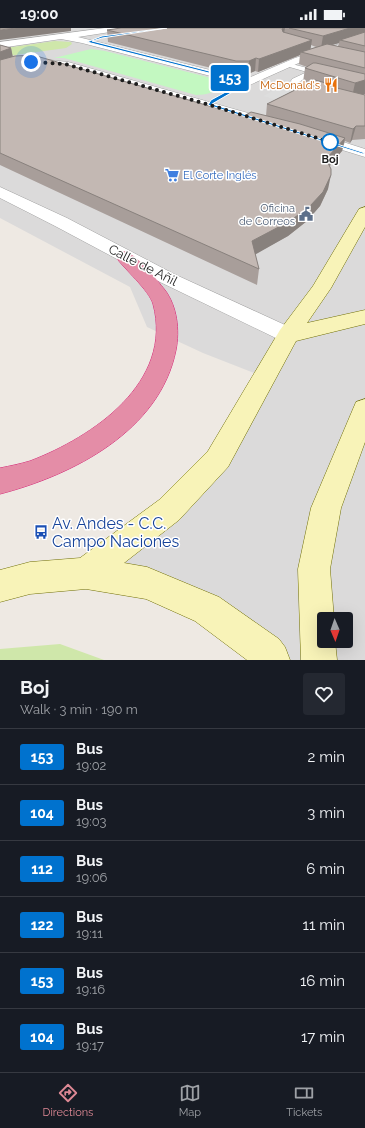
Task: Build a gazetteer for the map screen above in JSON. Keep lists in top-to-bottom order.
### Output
{
  "streets": {
    "street": ["Calle de Añil"]
  },
  "places": {
    "restaurant": ["McDonald's"],
    "other": ["Boj"],
    "supermarket": ["El Corte Inglés"],
    "public building": ["Oficina de Correos"],
    "bus stop": ["Av. Andes - C.C. Campo Naciones"]
  },
  "lines": ["bus line 153"],
  "north": "bottom",
  "page": {
    "status": "19:00",
    "on_map": "153",
    "heading": ["Boj", "Walk · 3 min · 190 m"],
    "list": [
      {
        "mark": "153",
        "name": "Bus",
        "note": "19:02",
        "value": "2 min"
      },
      {
        "mark": "104",
        "name": "Bus",
        "note": "19:03",
        "value": "3 min"
      },
      {
        "mark": "112",
        "name": "Bus",
        "note": "19:06",
        "value": "6 min"
      },
      {
        "mark": "122",
        "name": "Bus",
        "note": "19:11",
        "value": "11 min"
      },
      {
        "mark": "153",
        "name": "Bus",
        "note": "19:16",
        "value": "16 min"
      },
      {
        "mark": "104",
        "name": "Bus",
        "note": "19:17",
        "value": "17 min"
      }
    ],
    "tabs": ["Directions", "Map", "Tickets"]
  }
}
